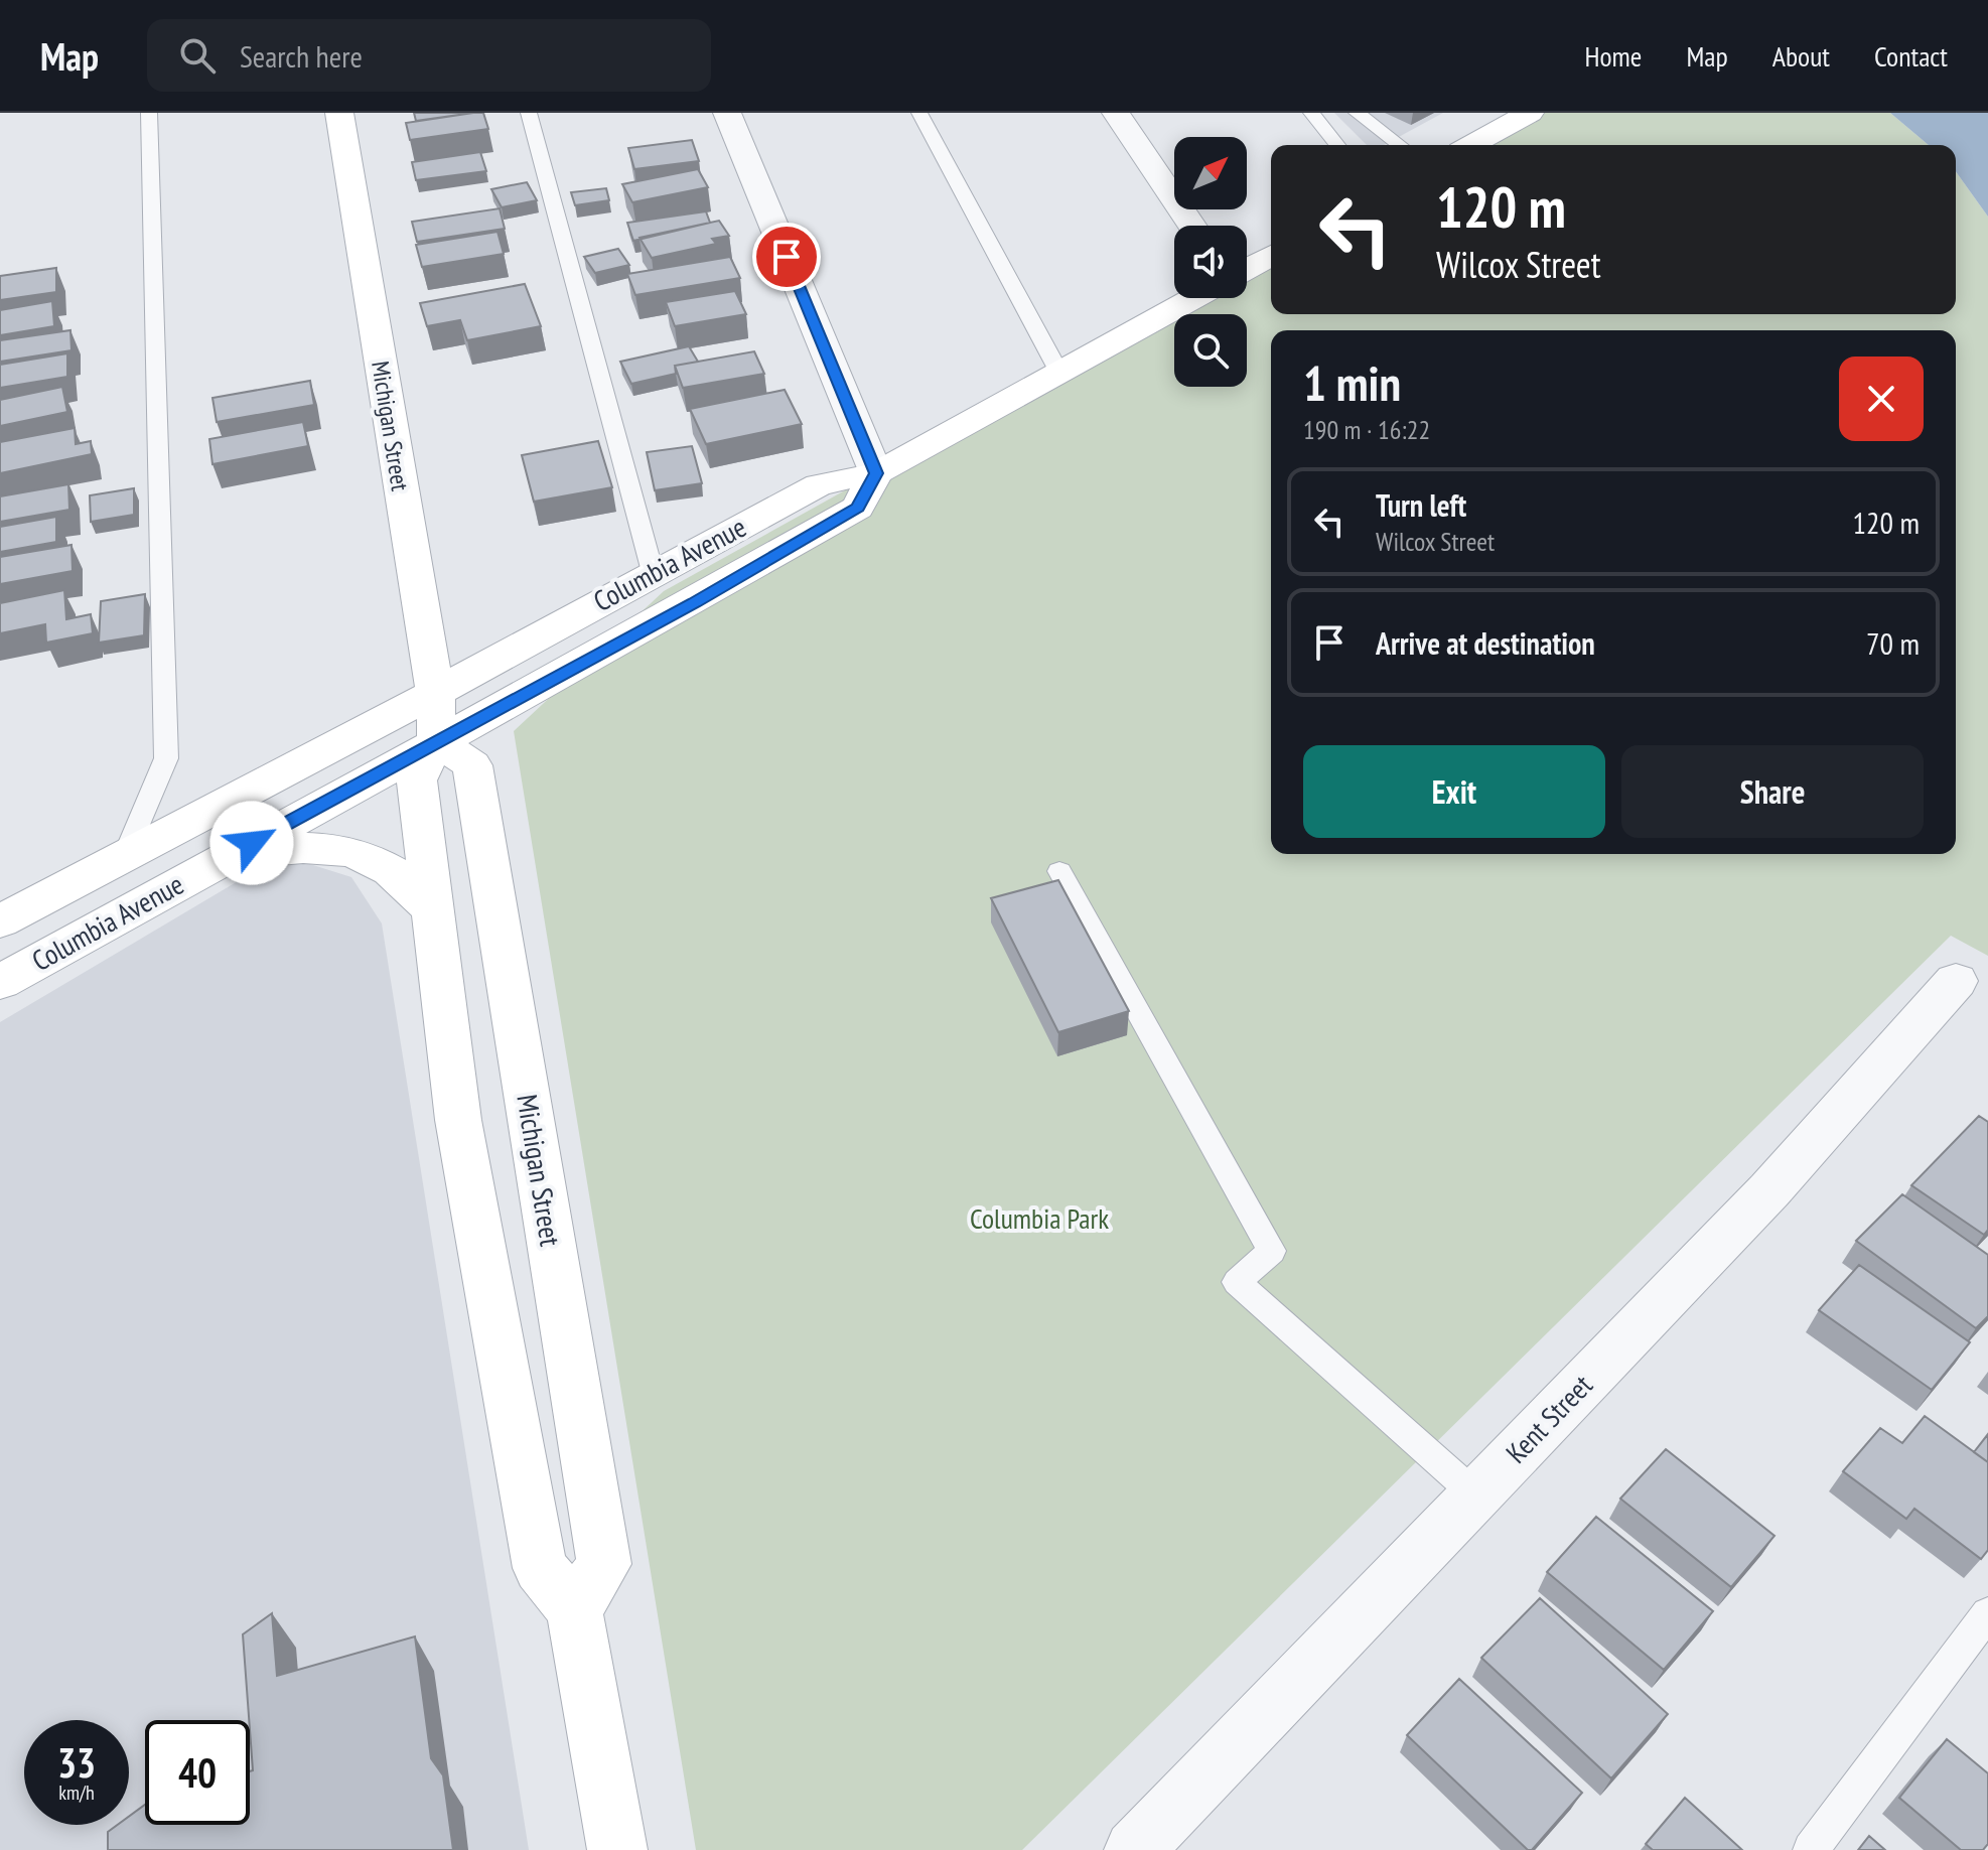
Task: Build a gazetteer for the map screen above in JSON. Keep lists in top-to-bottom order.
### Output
{
  "streets": {
    "main road": ["Michigan Street", "Columbia Avenue"],
    "street": ["Kent Street"]
  },
  "crossings": [
    ["Michigan Street", "Columbia Avenue"]
  ],
  "parks": ["Columbia Park"],
  "north": "top right",
  "page": {
    "header": "Map",
    "search": "Search here",
    "nav": [
      "Home",
      "Map",
      "About",
      "Contact"
    ],
    "turn": ["120 m", "Wilcox Street"],
    "heading": ["1 min", "190 m · 16:22"],
    "list": [
      {
        "name": "Turn left",
        "note": "Wilcox Street",
        "value": "120 m"
      },
      {
        "name": "Arrive at destination",
        "value": "70 m"
      }
    ],
    "buttons": ["Exit", "Share"],
    "speed": "33 km/h",
    "limit": "40"
  }
}
